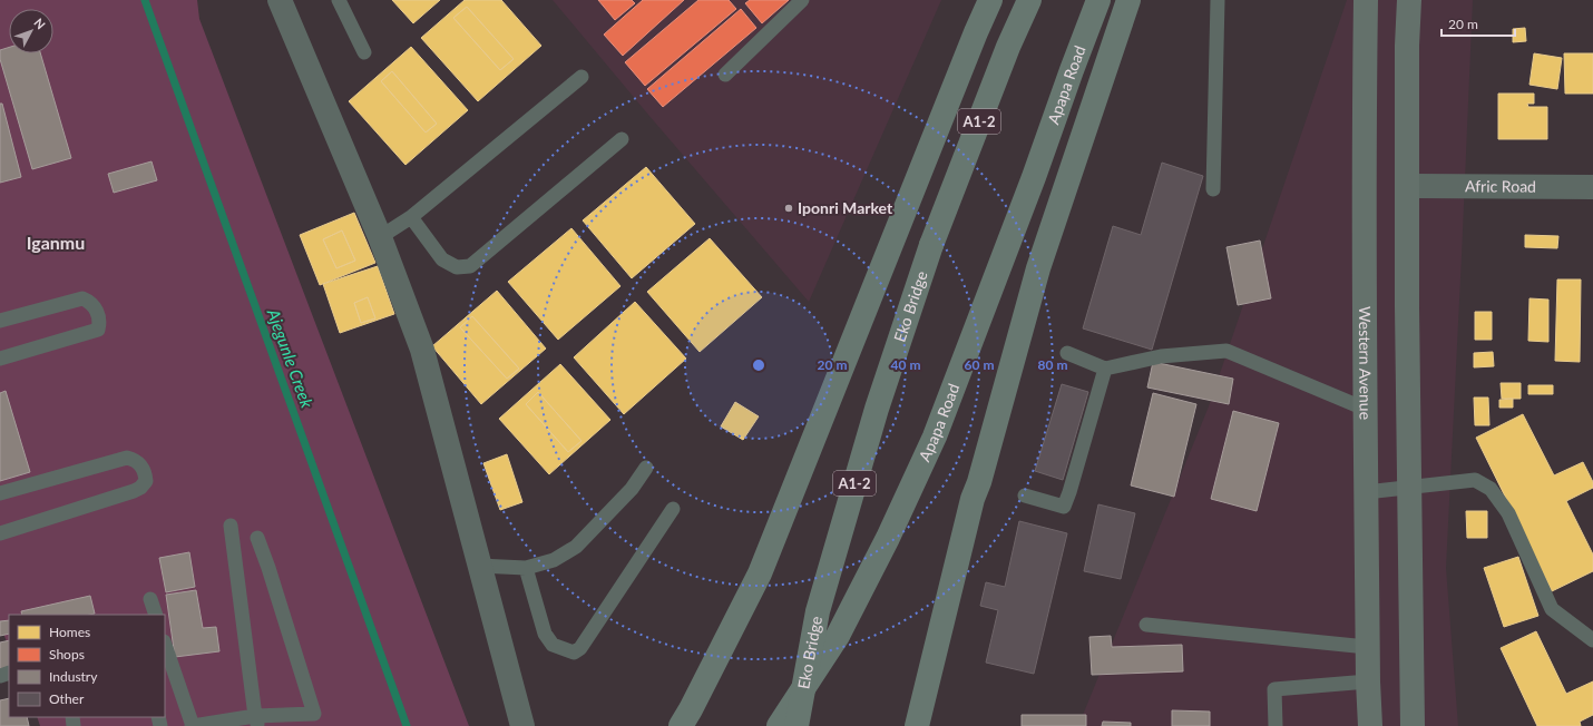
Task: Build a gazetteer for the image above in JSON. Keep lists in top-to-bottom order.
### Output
{
  "streets": {
    "highway": ["Apapa Road", "A1-2", "Eko Bridge"],
    "main road": ["Western Avenue"],
    "street": ["Afric Road"]
  },
  "districts": ["Iganmu"],
  "water": ["Ajegunle Creek"],
  "places": ["Iponri Market"],
  "legend": [
    "Homes",
    "Shops",
    "Industry",
    "Other"
  ],
  "scale_bar": "20 m",
  "north": "top right",
  "rings": [
    "20 m",
    "40 m",
    "60 m",
    "80 m"
  ]
}
